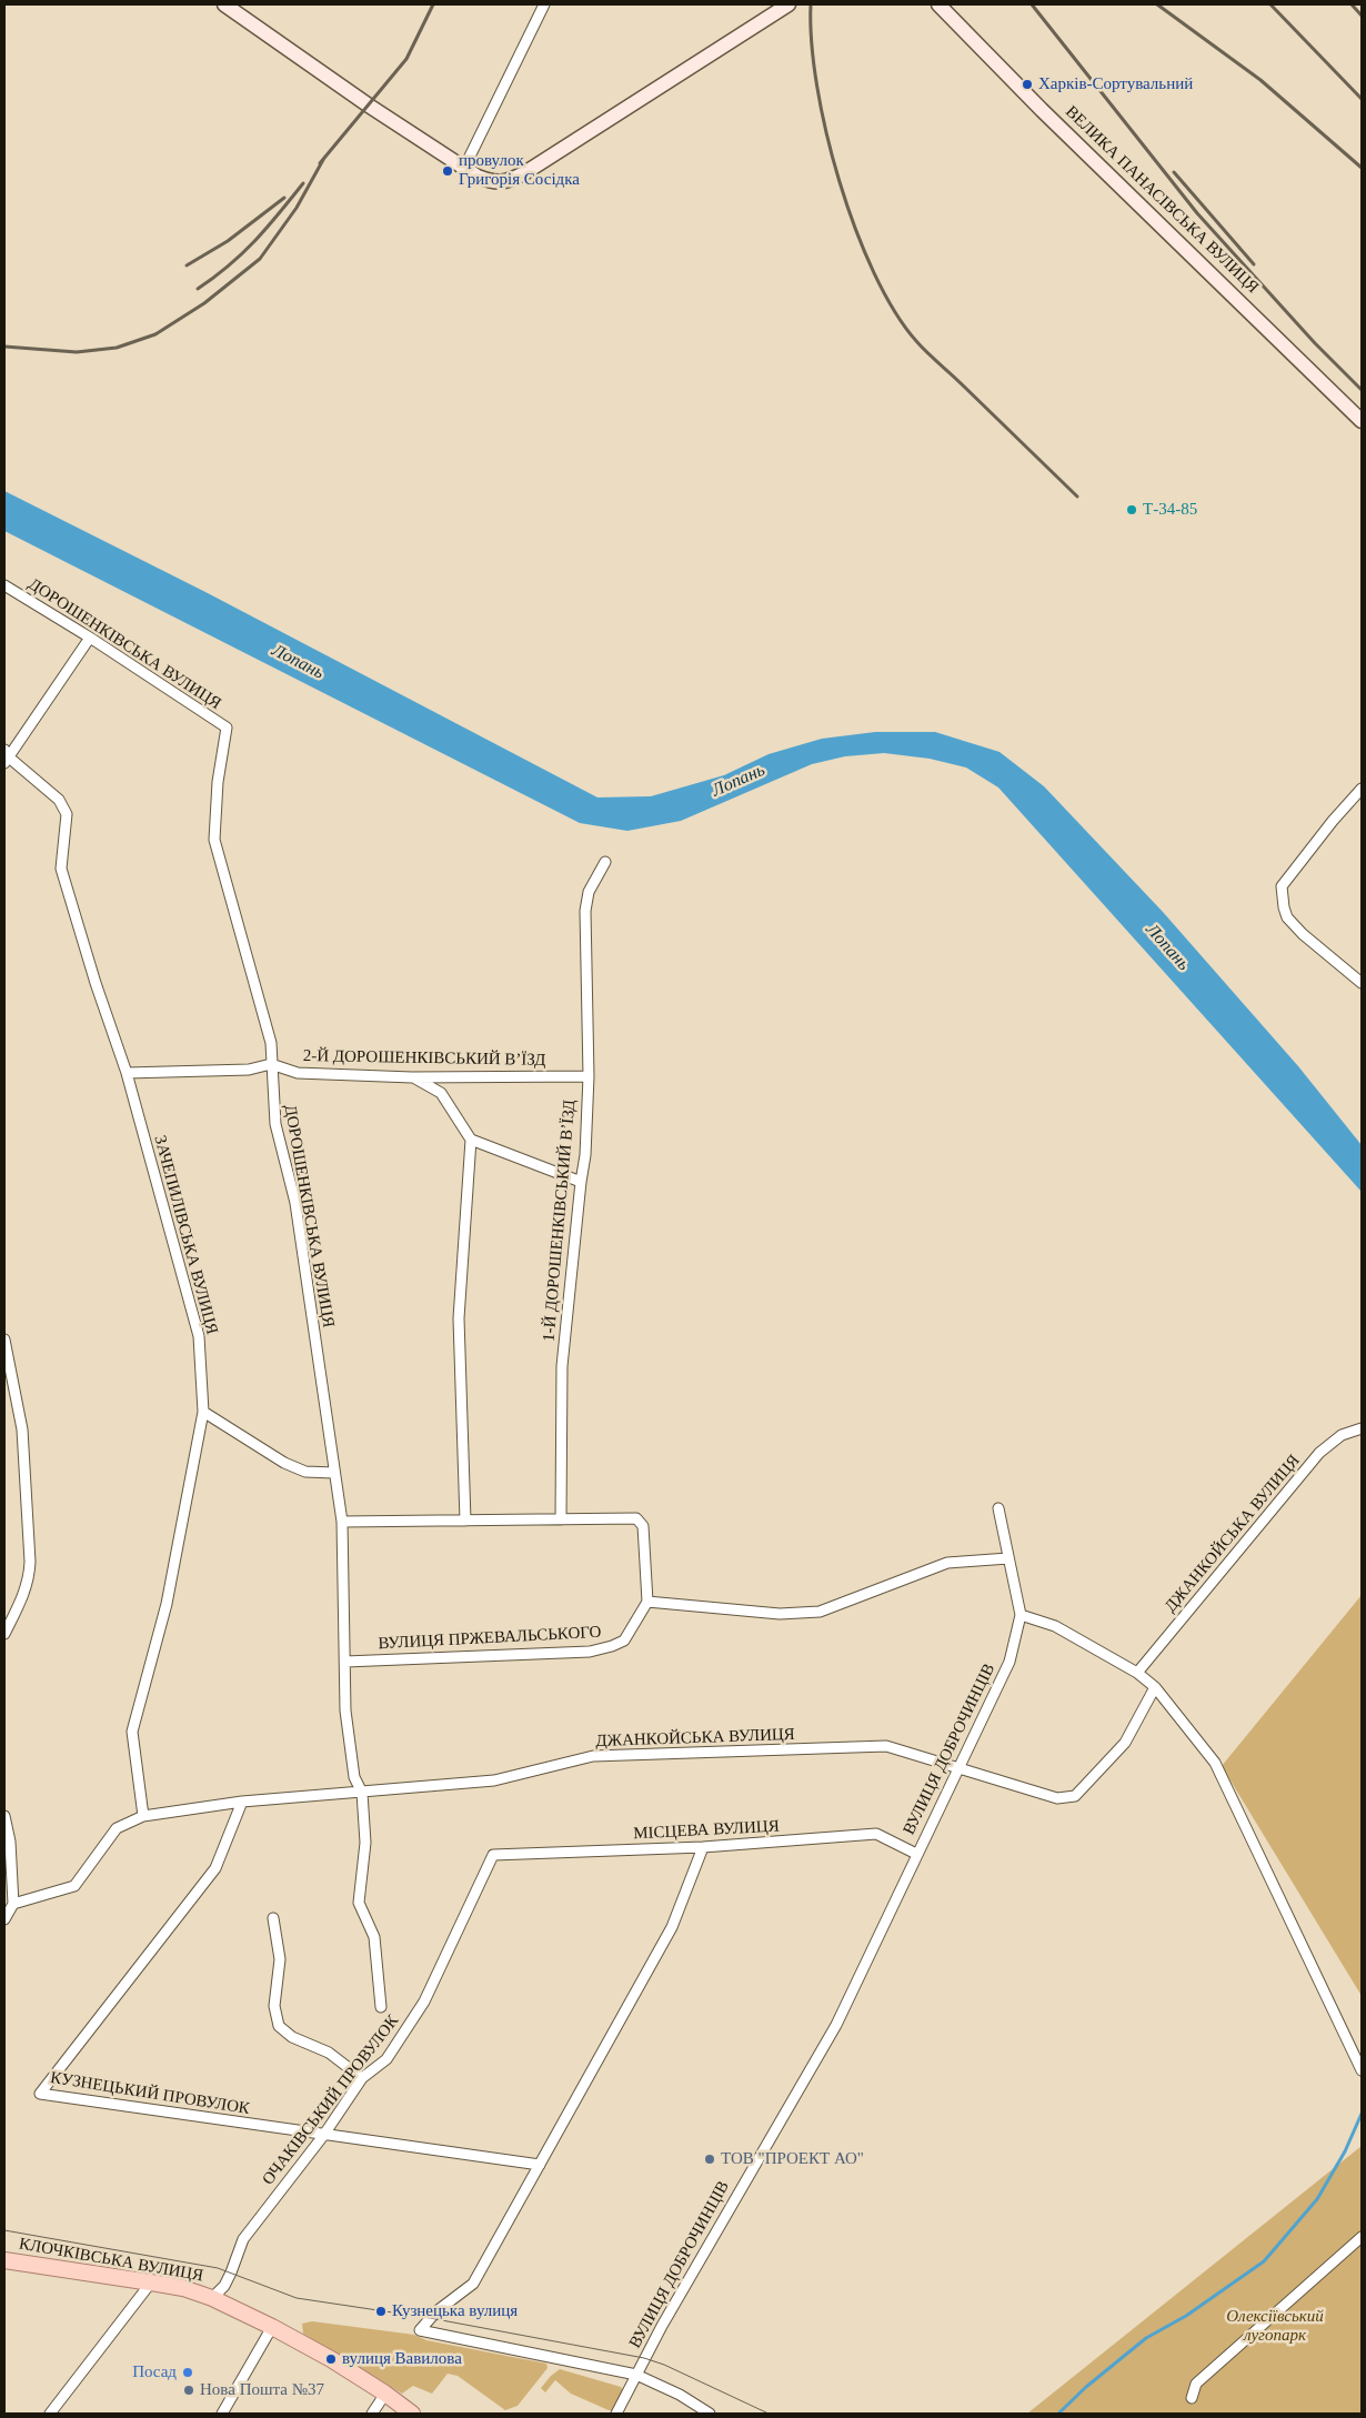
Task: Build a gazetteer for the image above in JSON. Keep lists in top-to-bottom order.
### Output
{
  "streets": {
    "main road": ["КЛОЧКІВСЬКА ВУЛИЦЯ"],
    "street": [
      "ВЕЛИКА ПАНАСІВСЬКА ВУЛИЦЯ",
      "ДОРОШЕНКІВСЬКА ВУЛИЦЯ",
      "2-Й ДОРОШЕНКІВСЬКИЙ В’ЇЗД",
      "1-Й ДОРОШЕНКІВСЬКИЙ В’ЇЗД",
      "ЗАЧЕПИЛІВСЬКА ВУЛИЦЯ",
      "ДЖАНКОЙСЬКА ВУЛИЦЯ",
      "ВУЛИЦЯ ПРЖЕВАЛЬСЬКОГО",
      "ВУЛИЦЯ ДОБРОЧИНЦІВ",
      "МІСЦЕВА ВУЛИЦЯ",
      "КУЗНЕЦЬКИЙ ПРОВУЛОК",
      "ОЧАКІВСЬКИЙ ПРОВУЛОК"
    ]
  },
  "crossings": [
    ["ДОРОШЕНКІВСЬКА ВУЛИЦЯ", "2-Й ДОРОШЕНКІВСЬКИЙ В’ЇЗД"],
    ["ДОРОШЕНКІВСЬКА ВУЛИЦЯ", "ДЖАНКОЙСЬКА ВУЛИЦЯ"],
    ["ДОРОШЕНКІВСЬКА ВУЛИЦЯ", "ВУЛИЦЯ ПРЖЕВАЛЬСЬКОГО"],
    ["2-Й ДОРОШЕНКІВСЬКИЙ В’ЇЗД", "1-Й ДОРОШЕНКІВСЬКИЙ В’ЇЗД"],
    ["2-Й ДОРОШЕНКІВСЬКИЙ В’ЇЗД", "ЗАЧЕПИЛІВСЬКА ВУЛИЦЯ"],
    ["ЗАЧЕПИЛІВСЬКА ВУЛИЦЯ", "ДЖАНКОЙСЬКА ВУЛИЦЯ"],
    ["ДЖАНКОЙСЬКА ВУЛИЦЯ", "ВУЛИЦЯ ДОБРОЧИНЦІВ"],
    ["ДЖАНКОЙСЬКА ВУЛИЦЯ", "КУЗНЕЦЬКИЙ ПРОВУЛОК"],
    ["ВУЛИЦЯ ДОБРОЧИНЦІВ", "МІСЦЕВА ВУЛИЦЯ"],
    ["МІСЦЕВА ВУЛИЦЯ", "ОЧАКІВСЬКИЙ ПРОВУЛОК"],
    ["КУЗНЕЦЬКИЙ ПРОВУЛОК", "ОЧАКІВСЬКИЙ ПРОВУЛОК"],
    ["ОЧАКІВСЬКИЙ ПРОВУЛОК", "КЛОЧКІВСЬКА ВУЛИЦЯ"]
  ],
  "water": ["Лопань"],
  "parks": ["Олексіївський лугопарк"],
  "places": [
    "Харків-Сортувальний",
    "провулок Григорія Сосідка",
    "Т-34-85",
    "ТОВ \"ПРОЕКТ АО\"",
    "Кузнецька вулиця",
    "вулиця Вавилова",
    "Посад",
    "Нова Пошта №37"
  ]
}
